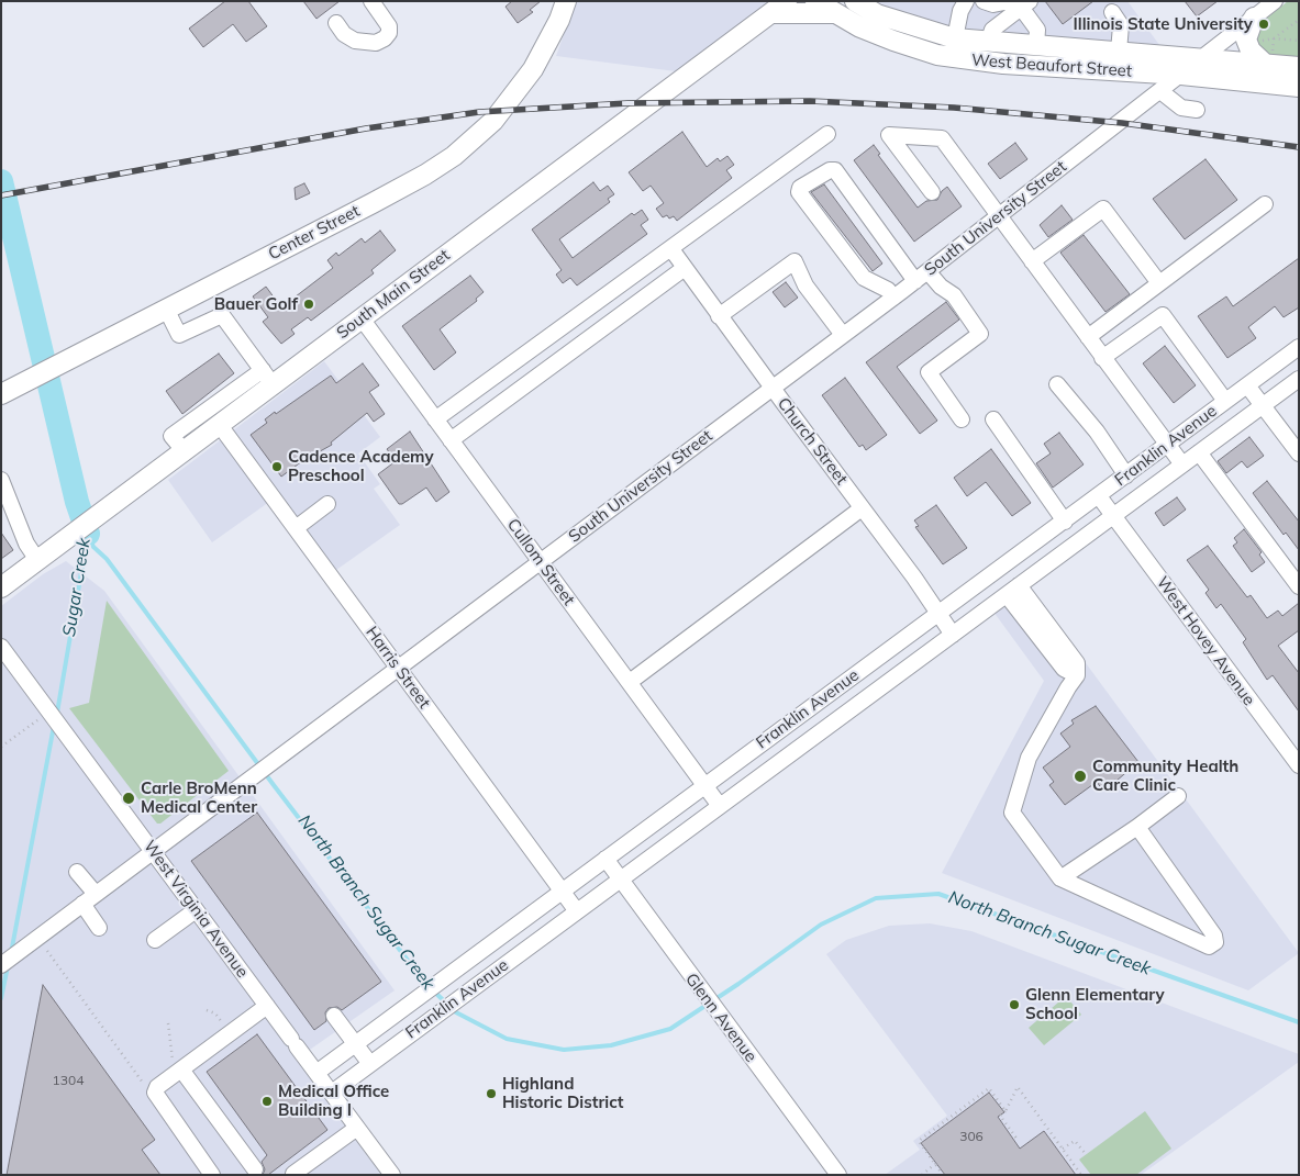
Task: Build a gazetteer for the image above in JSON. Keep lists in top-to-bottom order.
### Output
{
  "streets": {
    "main road": ["West Beaufort Street", "Center Street", "South Main Street"],
    "street": [
      "South University Street",
      "Church Street",
      "Franklin Avenue",
      "Cullom Street",
      "West Hovey Avenue",
      "Harris Street",
      "West Virginia Avenue",
      "Glenn Avenue"
    ]
  },
  "crossings": [
    ["West Beaufort Street", "South University Street"],
    ["South University Street", "Church Street"],
    ["South University Street", "Cullom Street"],
    ["South University Street", "Harris Street"],
    ["South University Street", "West Virginia Avenue"],
    ["South Main Street", "Cullom Street"],
    ["South Main Street", "Harris Street"],
    ["Church Street", "Franklin Avenue"],
    ["Franklin Avenue", "Cullom Street"],
    ["Franklin Avenue", "West Hovey Avenue"],
    ["Franklin Avenue", "Harris Street"],
    ["Franklin Avenue", "West Virginia Avenue"],
    ["Franklin Avenue", "Glenn Avenue"]
  ],
  "water": ["Sugar Creek", "North Branch Sugar Creek"],
  "places": [
    "Illinois State University",
    "Bauer Golf",
    "Cadence Academy Preschool",
    "Community Health Care Clinic",
    "Carle BroMenn Medical Center",
    "Glenn Elementary School",
    "Highland Historic District",
    "Medical Office Building I"
  ],
  "house_numbers": ["1304", "306"]
}
